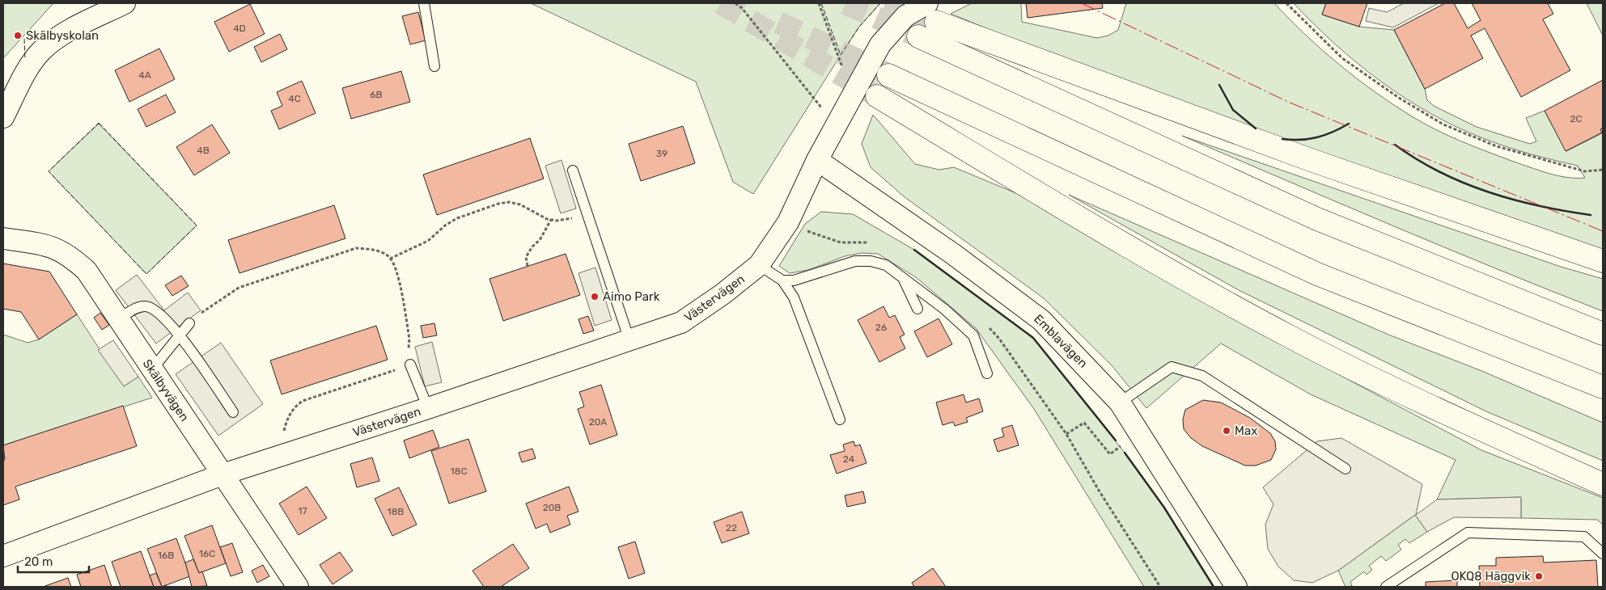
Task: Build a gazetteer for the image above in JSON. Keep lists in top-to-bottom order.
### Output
{
  "streets": {
    "street": ["Västervägen", "Emblavägen", "Skälbyvägen"]
  },
  "crossings": [
    ["Västervägen", "Emblavägen"],
    ["Västervägen", "Skälbyvägen"]
  ],
  "places": [
    "Skälbyskolan",
    "Aimo Park",
    "Max",
    "OKQ8 Häggvik"
  ],
  "house_numbers": [
    "4D",
    "4A",
    "6B",
    "4C",
    "2C",
    "4B",
    "39",
    "26",
    "20A",
    "24",
    "18C",
    "20B",
    "17",
    "18B",
    "22",
    "16C",
    "16B"
  ],
  "scale_bar": "20 m"
}
